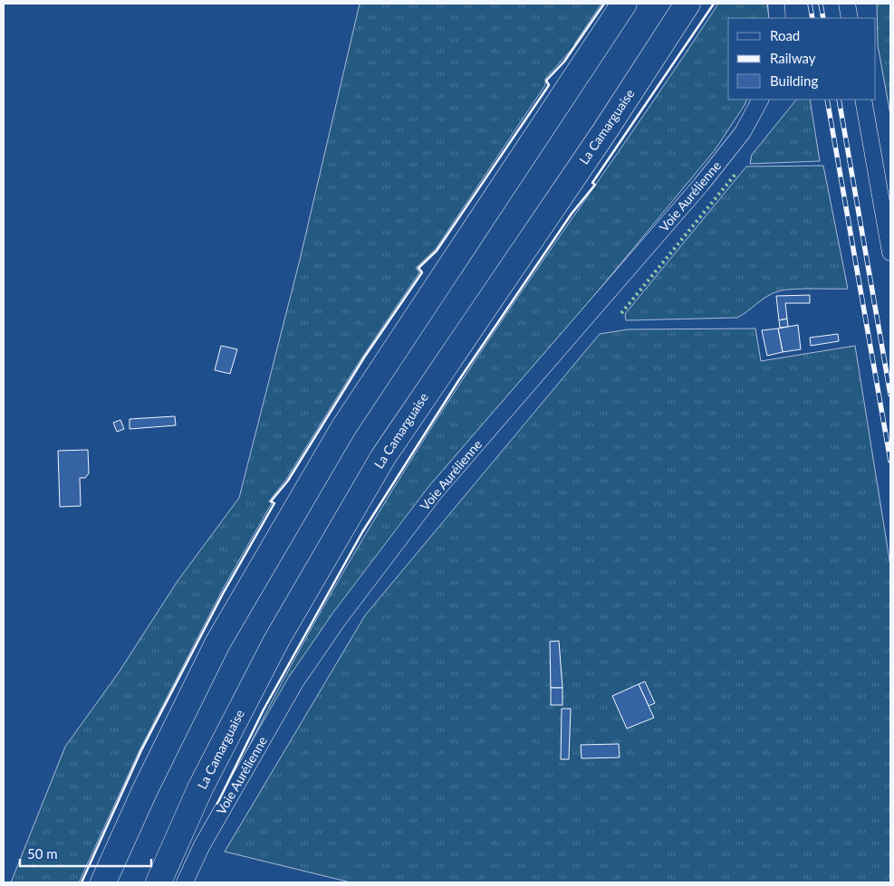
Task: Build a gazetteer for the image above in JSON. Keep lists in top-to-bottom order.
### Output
{
  "streets": {
    "highway": ["La Camarguaise"],
    "street": ["Voie Aurélienne"]
  },
  "legend": ["Road", "Railway", "Building"],
  "scale_bar": "50 m"
}
